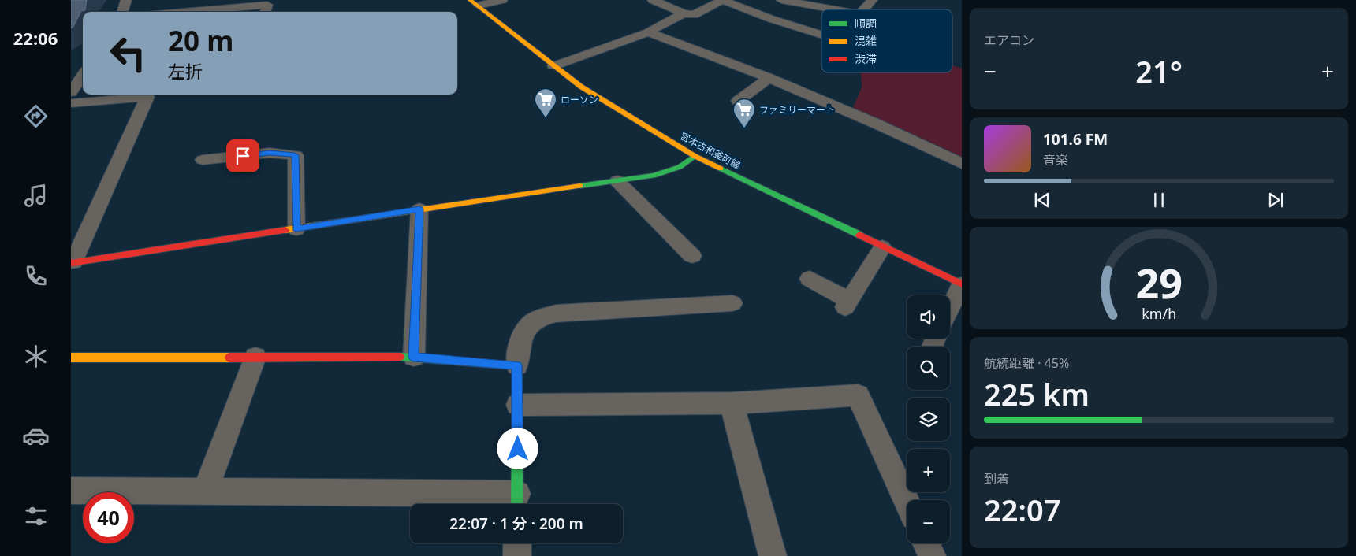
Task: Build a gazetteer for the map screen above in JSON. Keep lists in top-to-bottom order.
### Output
{
  "streets": {
    "street": ["宮本古和釜町線"]
  },
  "places": {
    "supermarket": ["ローソン", "ファミリーマート"]
  },
  "legend": ["順調", "混雑", "渋滞"],
  "page": {
    "tabs": "22:06",
    "tile": [
      "エアコン",
      ["航続距離 · 45%", "225 km"],
      ["到着", "22:07"]
    ],
    "turn": ["20 m", "左折"],
    "heat": ["−", "21°", "+"],
    "song": ["101.6 FM", "音楽"],
    "map_buttons": ["+", "−"],
    "limit": "40",
    "trip": "22:07 · 1 分 · 200 m",
    "gauge": ["29", "km/h"]
  }
}
